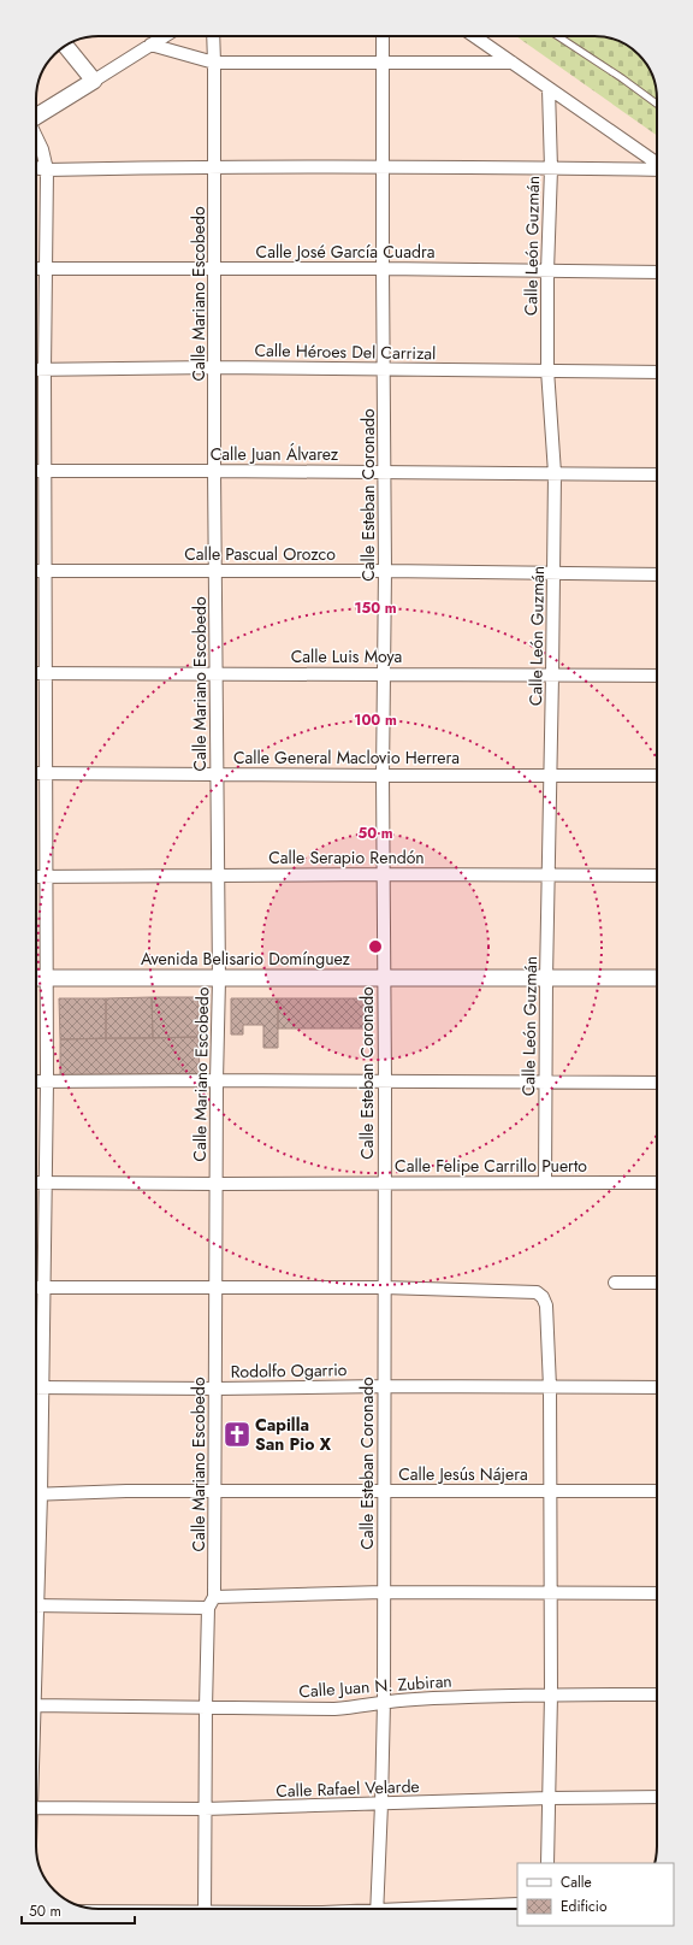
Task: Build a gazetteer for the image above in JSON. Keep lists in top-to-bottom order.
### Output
{
  "streets": {
    "street": [
      "Calle León Guzmán",
      "Calle José García Cuadra",
      "Calle Mariano Escobedo",
      "Calle Héroes Del Carrizal",
      "Calle Juan Álvarez",
      "Calle Esteban Coronado",
      "Calle Pascual Orozco",
      "Calle Luis Moya",
      "Calle General Maclovio Herrera",
      "Calle Serapio Rendón",
      "Avenida Belisario Domínguez",
      "Calle Felipe Carrillo Puerto",
      "Rodolfo Ogarrio",
      "Calle Jesús Nájera",
      "Calle Juan N. Zubiran",
      "Calle Rafael Velarde"
    ]
  },
  "crossings": [
    ["Calle León Guzmán", "Calle José García Cuadra"],
    ["Calle León Guzmán", "Calle Héroes Del Carrizal"],
    ["Calle León Guzmán", "Calle Juan Álvarez"],
    ["Calle León Guzmán", "Calle Pascual Orozco"],
    ["Calle León Guzmán", "Calle Luis Moya"],
    ["Calle León Guzmán", "Calle General Maclovio Herrera"],
    ["Calle León Guzmán", "Calle Serapio Rendón"],
    ["Calle León Guzmán", "Avenida Belisario Domínguez"],
    ["Calle León Guzmán", "Calle Felipe Carrillo Puerto"],
    ["Calle José García Cuadra", "Calle Mariano Escobedo"],
    ["Calle José García Cuadra", "Calle Esteban Coronado"],
    ["Calle Mariano Escobedo", "Calle Héroes Del Carrizal"],
    ["Calle Mariano Escobedo", "Calle Juan Álvarez"],
    ["Calle Mariano Escobedo", "Calle Pascual Orozco"],
    ["Calle Mariano Escobedo", "Calle Luis Moya"],
    ["Calle Mariano Escobedo", "Calle General Maclovio Herrera"],
    ["Calle Mariano Escobedo", "Calle Serapio Rendón"],
    ["Calle Mariano Escobedo", "Avenida Belisario Domínguez"],
    ["Calle Mariano Escobedo", "Calle Felipe Carrillo Puerto"],
    ["Calle Mariano Escobedo", "Rodolfo Ogarrio"],
    ["Calle Mariano Escobedo", "Calle Jesús Nájera"],
    ["Calle Mariano Escobedo", "Calle Juan N. Zubiran"],
    ["Calle Mariano Escobedo", "Calle Rafael Velarde"],
    ["Calle Héroes Del Carrizal", "Calle Esteban Coronado"],
    ["Calle Juan Álvarez", "Calle Esteban Coronado"],
    ["Calle Esteban Coronado", "Calle Pascual Orozco"],
    ["Calle Esteban Coronado", "Calle Luis Moya"],
    ["Calle Esteban Coronado", "Calle General Maclovio Herrera"],
    ["Calle Esteban Coronado", "Calle Serapio Rendón"],
    ["Calle Esteban Coronado", "Avenida Belisario Domínguez"],
    ["Calle Esteban Coronado", "Calle Felipe Carrillo Puerto"],
    ["Calle Esteban Coronado", "Rodolfo Ogarrio"],
    ["Calle Esteban Coronado", "Calle Jesús Nájera"],
    ["Calle Esteban Coronado", "Calle Juan N. Zubiran"],
    ["Calle Esteban Coronado", "Calle Rafael Velarde"]
  ],
  "places": {
    "church": ["Capilla San Pio X"]
  },
  "legend": ["Calle", "Edificio"],
  "scale_bar": "50 m",
  "rings": ["150 m", "100 m", "50 m"]
}
